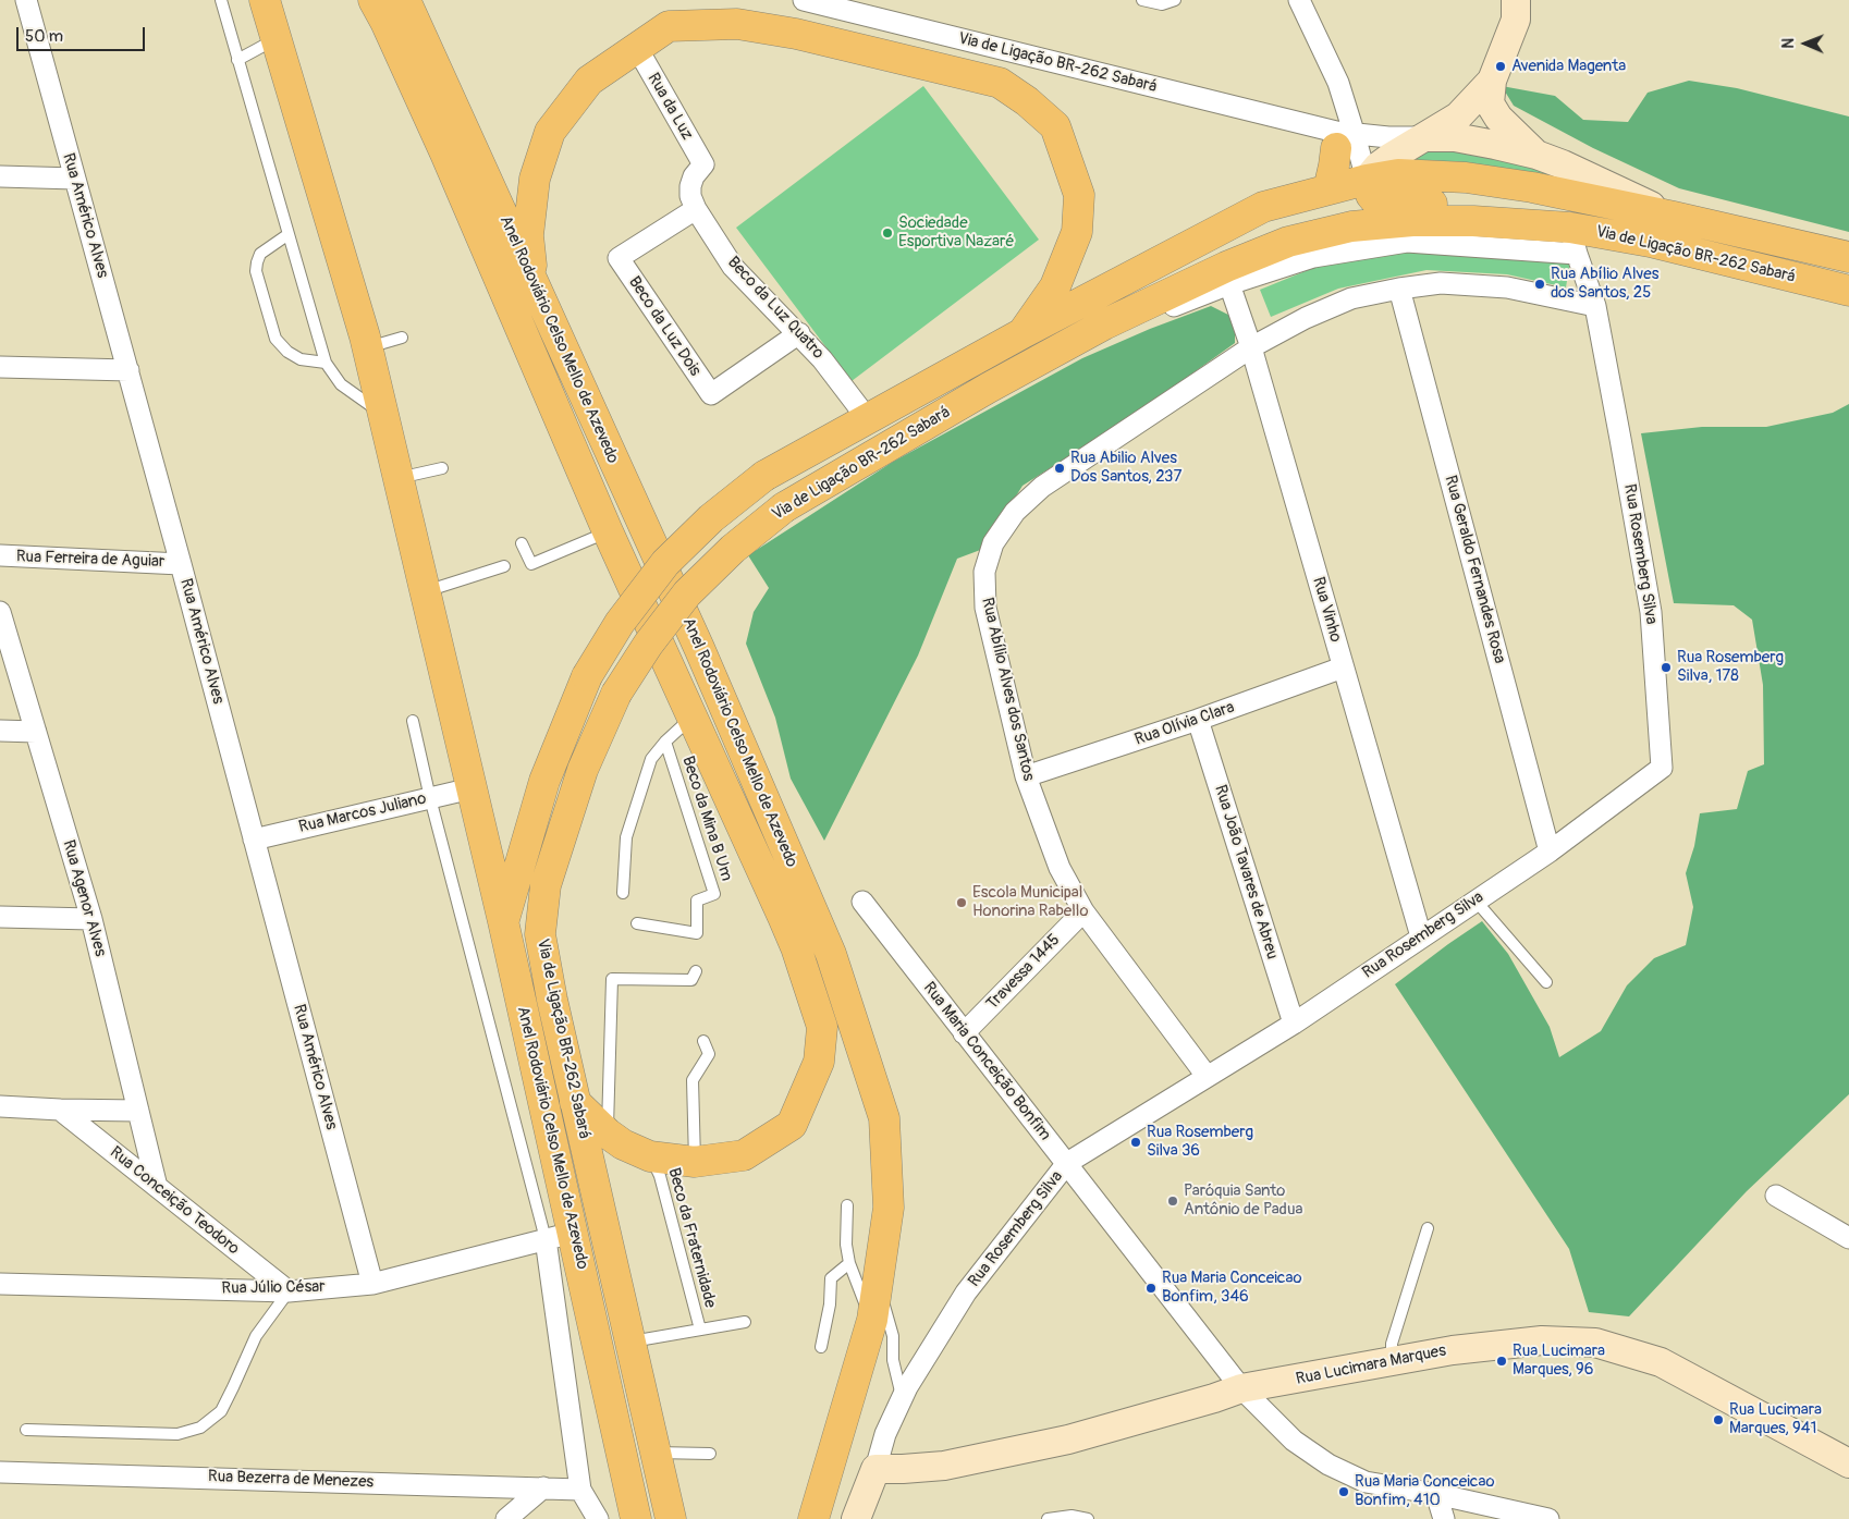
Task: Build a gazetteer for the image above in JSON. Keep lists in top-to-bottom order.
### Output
{
  "streets": {
    "highway": ["Via de Ligação BR-262 Sabará", "Anel Rodoviário Celso Mello de Azevedo"],
    "street": [
      "Rua da Luz",
      "Rua Américo Alves",
      "Beco da Luz Quatro",
      "Beco da Luz Dois",
      "Rua Rosemberg Silva",
      "Rua Ferreira de Aguiar",
      "Rua Geraldo Fernandes Rosa",
      "Rua Vinho",
      "Rua Abílio Alves dos Santos",
      "Rua Olívia Clara",
      "Rua Marcos Juliano",
      "Rua João Tavares de Abreu",
      "Rua Agenor Alves",
      "Travessa 1445",
      "Rua Maria Conceição Bonfim",
      "Rua Conceição Teodoro",
      "Rua Júlio César",
      "Rua Lucimara Marques",
      "Rua Bezerra de Menezes"
    ],
    "lane": ["Beco da Mina B Um", "Beco da Fraternidade"]
  },
  "crossings": [
    ["Via de Ligação BR-262 Sabará", "Beco da Luz Quatro"],
    ["Via de Ligação BR-262 Sabará", "Anel Rodoviário Celso Mello de Azevedo"],
    ["Via de Ligação BR-262 Sabará", "Rua Rosemberg Silva"],
    ["Via de Ligação BR-262 Sabará", "Rua Vinho"],
    ["Rua da Luz", "Beco da Luz Quatro"],
    ["Rua Américo Alves", "Rua Ferreira de Aguiar"],
    ["Rua Américo Alves", "Rua Marcos Juliano"],
    ["Rua Américo Alves", "Rua Júlio César"],
    ["Beco da Luz Quatro", "Beco da Luz Dois"],
    ["Anel Rodoviário Celso Mello de Azevedo", "Rua Marcos Juliano"],
    ["Anel Rodoviário Celso Mello de Azevedo", "Rua Júlio César"],
    ["Rua Rosemberg Silva", "Rua Geraldo Fernandes Rosa"],
    ["Rua Rosemberg Silva", "Rua Vinho"],
    ["Rua Rosemberg Silva", "Rua Abílio Alves dos Santos"],
    ["Rua Rosemberg Silva", "Rua João Tavares de Abreu"],
    ["Rua Rosemberg Silva", "Rua Maria Conceição Bonfim"],
    ["Rua Rosemberg Silva", "Rua Lucimara Marques"],
    ["Rua Geraldo Fernandes Rosa", "Rua Abílio Alves dos Santos"],
    ["Rua Vinho", "Rua Abílio Alves dos Santos"],
    ["Rua Vinho", "Rua Olívia Clara"],
    ["Rua Abílio Alves dos Santos", "Rua Olívia Clara"],
    ["Rua Abílio Alves dos Santos", "Travessa 1445"],
    ["Rua Olívia Clara", "Rua João Tavares de Abreu"],
    ["Rua Agenor Alves", "Rua Conceição Teodoro"],
    ["Travessa 1445", "Rua Maria Conceição Bonfim"],
    ["Rua Maria Conceição Bonfim", "Rua Lucimara Marques"],
    ["Rua Conceição Teodoro", "Rua Júlio César"]
  ],
  "places": [
    "Avenida Magenta",
    "Sociedade Esportiva Nazaré",
    "Rua Abílio Alves dos Santos, 25",
    "Rua Abilio Alves Dos Santos, 237",
    "Rua Rosemberg Silva, 178",
    "Escola Municipal Honorina Rabello",
    "Rua Rosemberg Silva 36",
    "Paróquia Santo Antônio de Padua",
    "Rua Maria Conceicao Bonfim, 346",
    "Rua Lucimara Marques, 96",
    "Rua Lucimara Marques, 941",
    "Rua Maria Conceicao Bonfim, 410"
  ],
  "scale_bar": "50 m",
  "north": "left"
}
